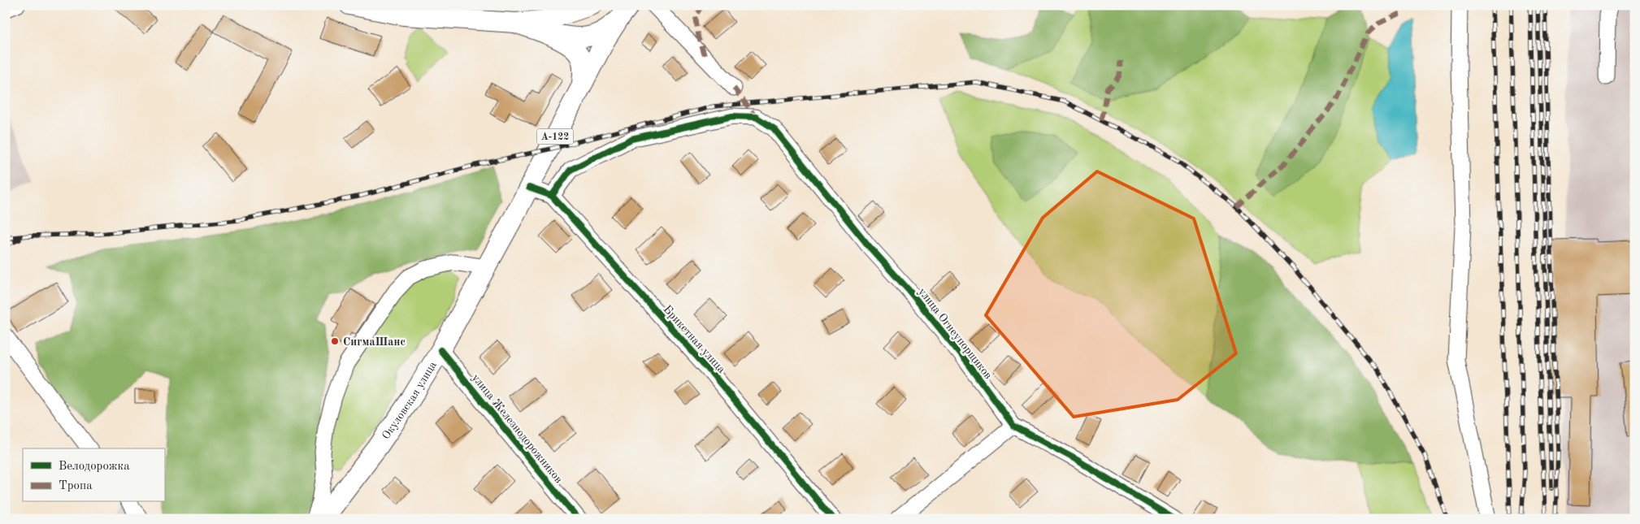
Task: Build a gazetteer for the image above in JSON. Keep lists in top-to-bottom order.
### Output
{
  "streets": {
    "main road": ["А-122", "Окуловская улица"],
    "street": ["улица Огнеупорщиков", "Брикетная улица", "улица Железнодорожников"]
  },
  "crossings": [
    ["А-122", "Брикетная улица"],
    ["А-122", "Окуловская улица"],
    ["улица Огнеупорщиков", "Брикетная улица"],
    ["Брикетная улица", "Окуловская улица"],
    ["Окуловская улица", "улица Железнодорожников"]
  ],
  "places": ["СигмаШанс"],
  "legend": ["Велодорожка", "Тропа"]
}
